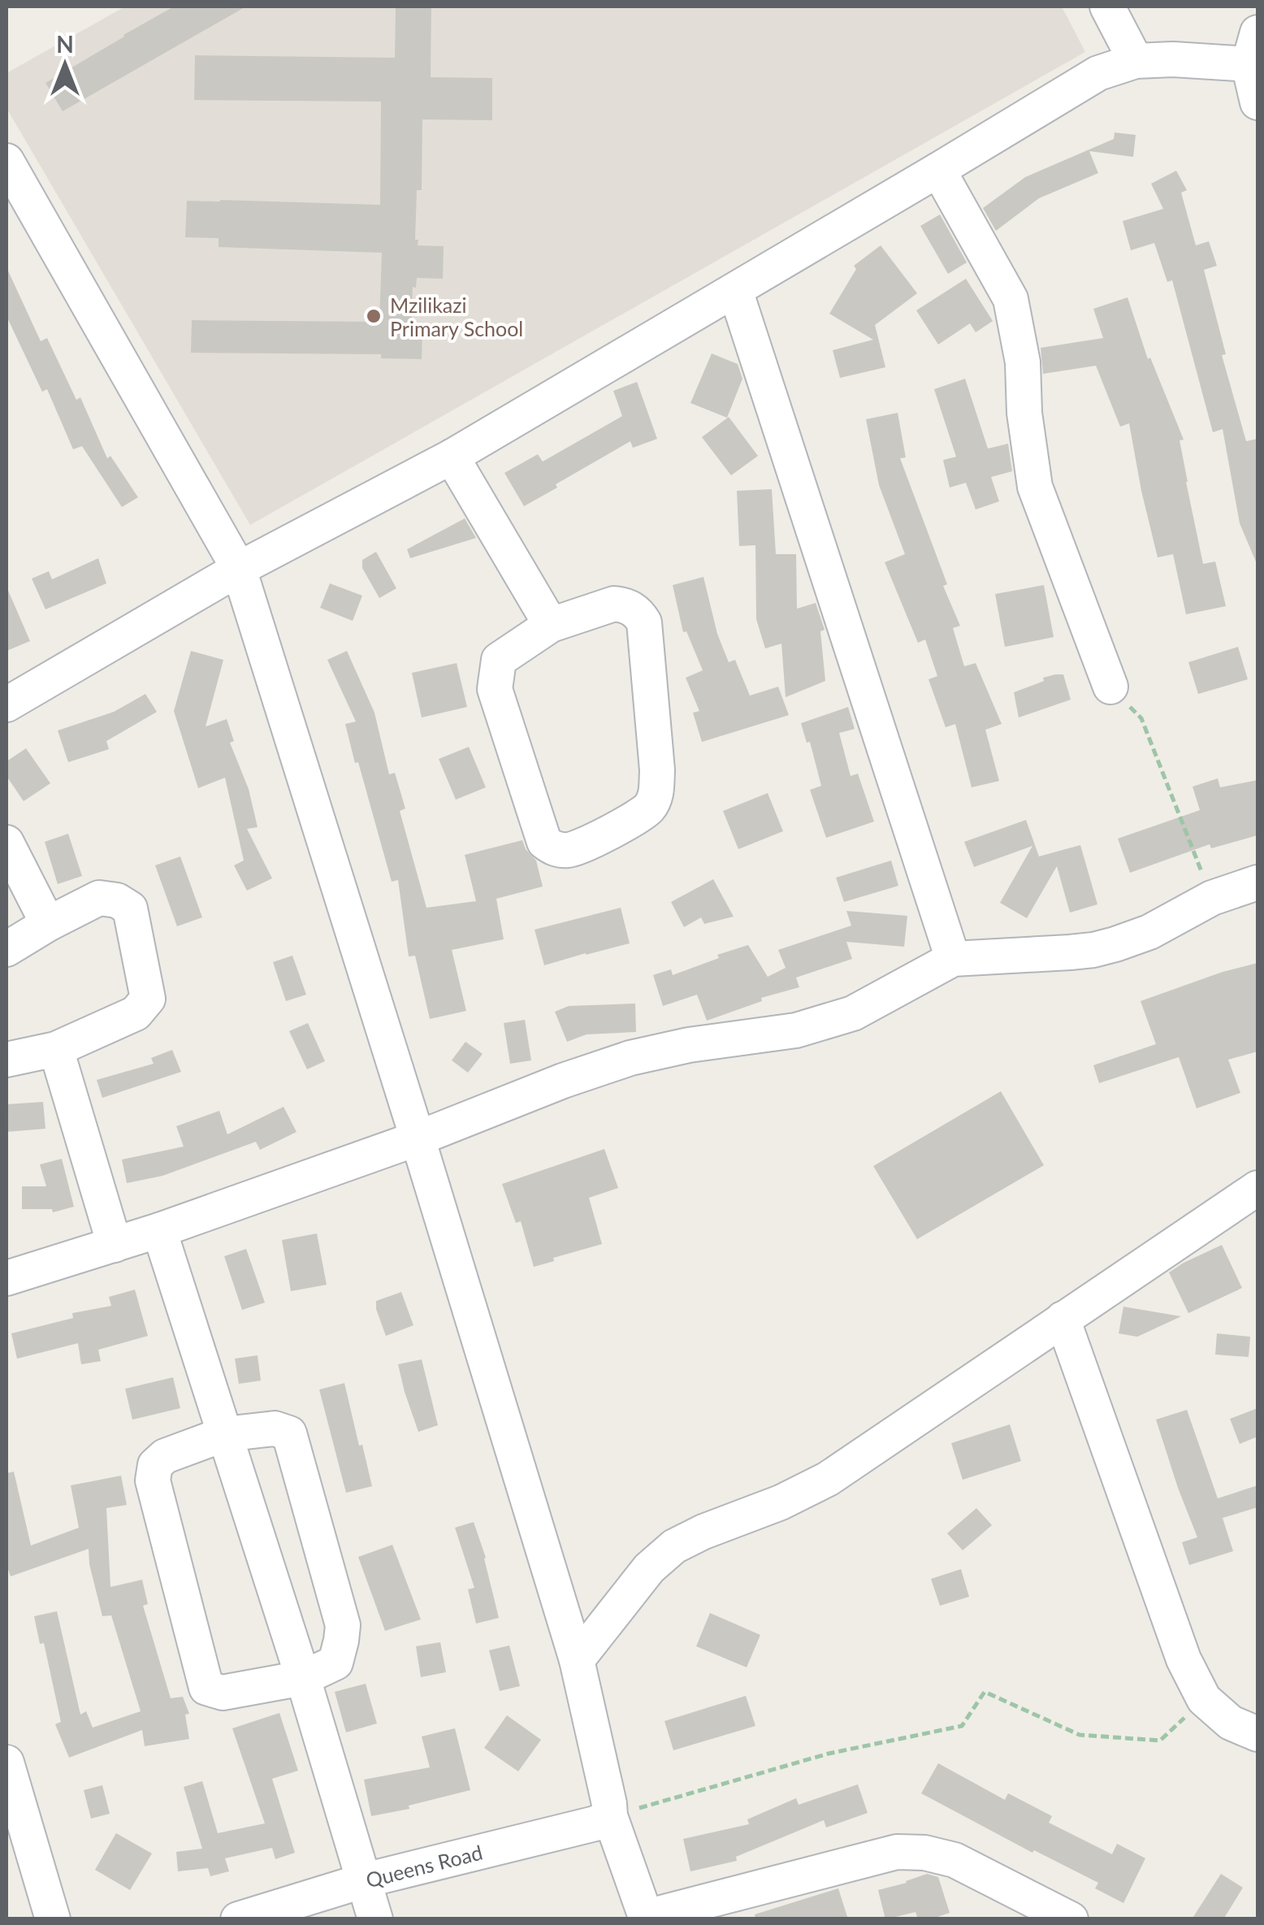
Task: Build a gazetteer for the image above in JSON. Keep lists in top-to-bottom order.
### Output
{
  "streets": {
    "street": ["Queens Road"]
  },
  "places": ["Mzilikazi Primary School"],
  "north": "top"
}
